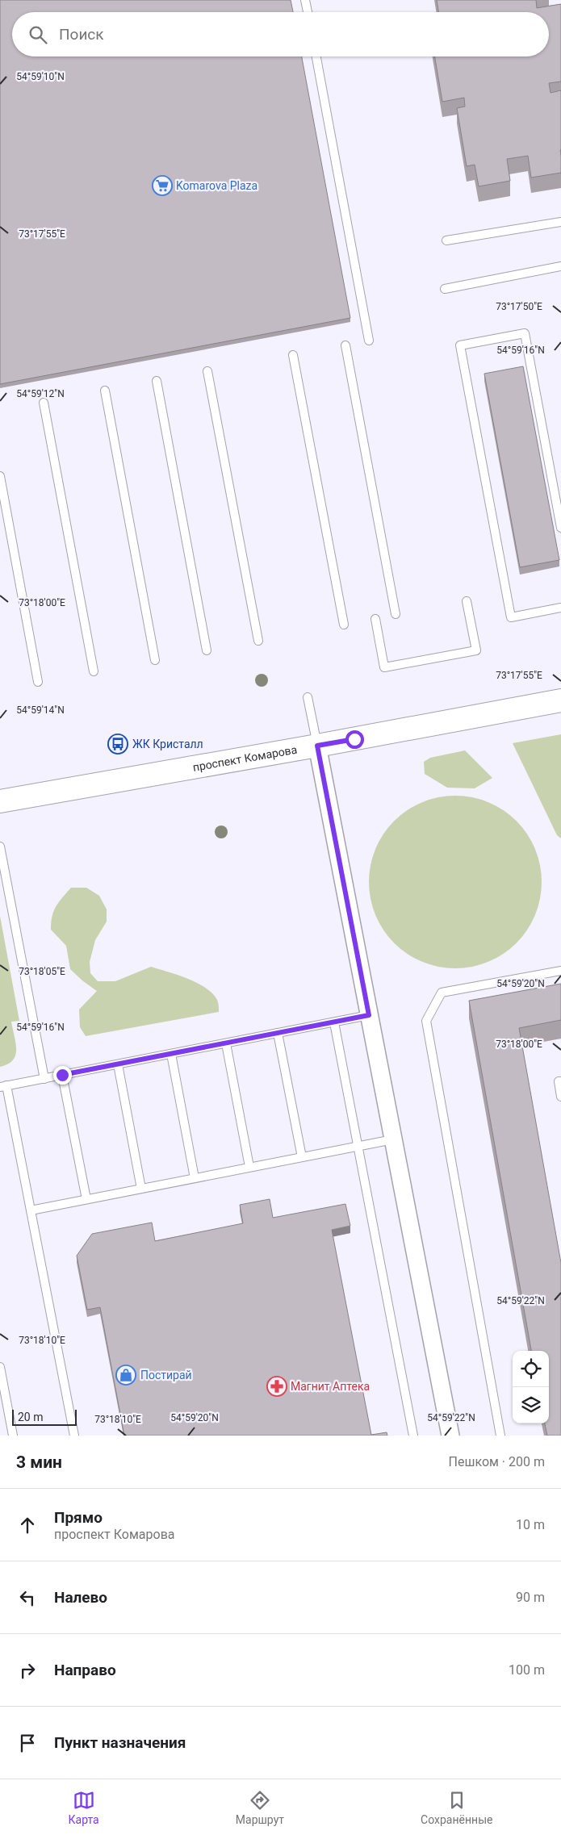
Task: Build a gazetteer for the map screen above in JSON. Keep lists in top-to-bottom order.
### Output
{
  "streets": {
    "main road": ["проспект Комарова"]
  },
  "places": {
    "supermarket": ["Komarova Plaza"],
    "bus stop": ["ЖК Кристалл"],
    "shop": ["Постирай"],
    "pharmacy": ["Магнит Аптека"]
  },
  "scale_bar": "20 m",
  "page": {
    "search": "Поиск",
    "scale": "20 m",
    "heading": ["3 мин", "Пешком · 200 m"],
    "list": [
      ["Прямо", "проспект Комарова", "10 m"],
      ["Налево", "90 m"],
      ["Направо", "100 m"],
      "Пункт назначения"
    ],
    "nav": ["Карта", "Маршрут", "Сохранённые"]
  },
  "coordinates": [
    "54°59'10\"N",
    "73°17'55\"E",
    "73°17'50\"E",
    "54°59'16\"N",
    "54°59'12\"N",
    "73°18'00\"E",
    "54°59'14\"N",
    "73°18'05\"E",
    "54°59'20\"N",
    "54°59'22\"N",
    "73°18'10\"E"
  ]
}
